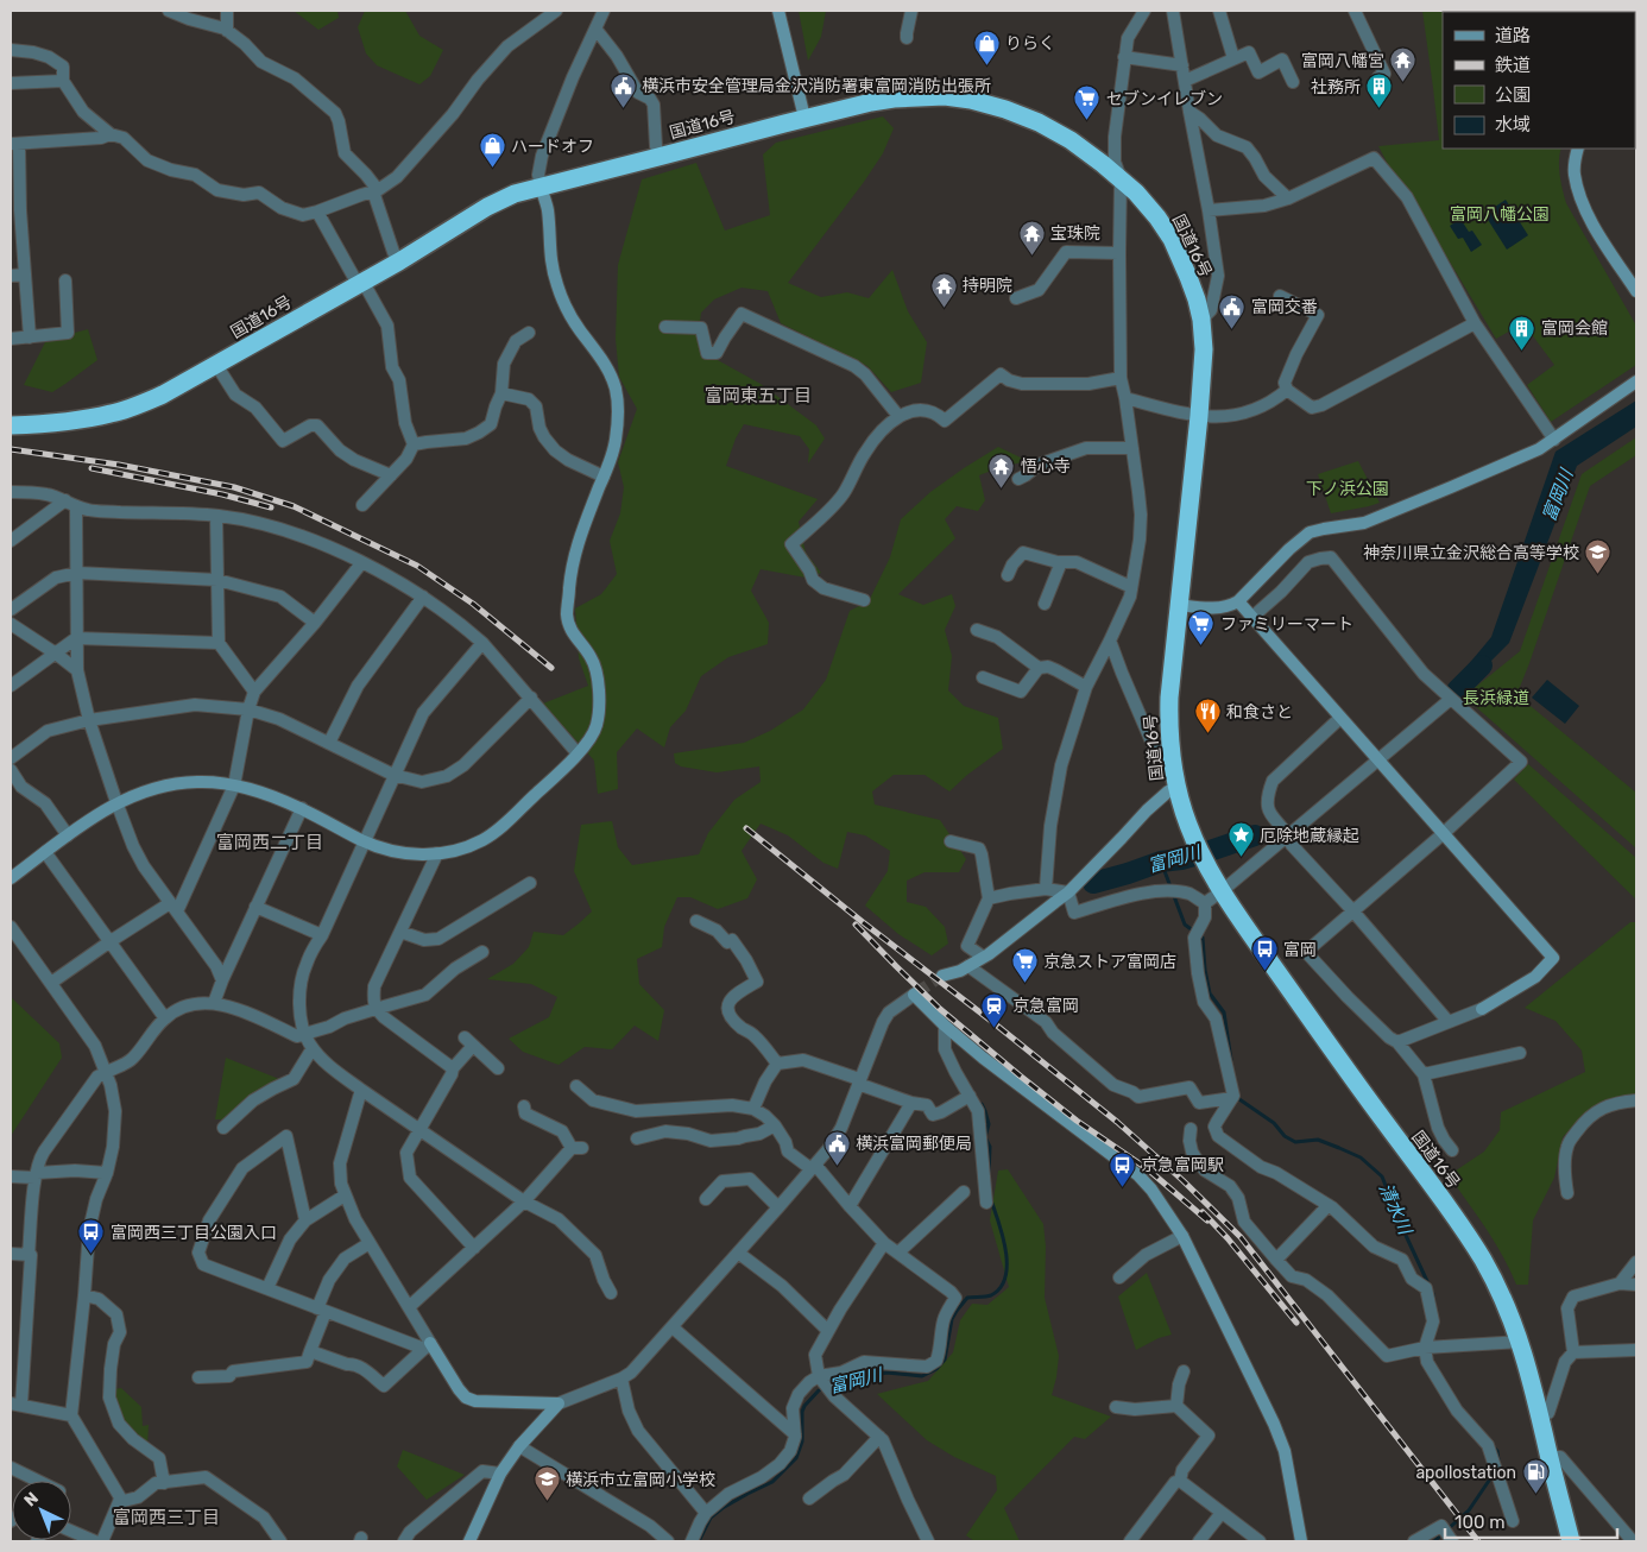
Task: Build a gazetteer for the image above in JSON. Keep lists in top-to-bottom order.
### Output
{
  "streets": {
    "highway": ["国道16号"]
  },
  "districts": ["富岡東五丁目", "富岡西二丁目", "富岡西三丁目"],
  "water": ["富岡川", "清水川"],
  "parks": ["富岡八幡公園", "下ノ浜公園", "長浜緑道"],
  "places": {
    "shop": ["りらく", "ハードオフ"],
    "temple": [
      "富岡八幡宮",
      "宝珠院",
      "持明院",
      "悟心寺"
    ],
    "public building": ["横浜市安全管理局金沢消防署東富岡消防出張所", "富岡交番", "横浜富岡郵便局"],
    "building": ["社務所", "富岡会館"],
    "supermarket": ["セブンイレブン", "ファミリーマート", "京急ストア富岡店"],
    "school or university": ["神奈川県立金沢総合高等学校", "横浜市立富岡小学校"],
    "restaurant": ["和食さと"],
    "place": ["厄除地蔵縁起"],
    "bus stop": ["富岡", "京急富岡駅", "富岡西三丁目公園入口"],
    "station": ["京急富岡"],
    "fuel station": ["apollostation"]
  },
  "legend": [
    "道路",
    "鉄道",
    "公園",
    "水域"
  ],
  "scale_bar": "100 m",
  "north": "top left"
}
